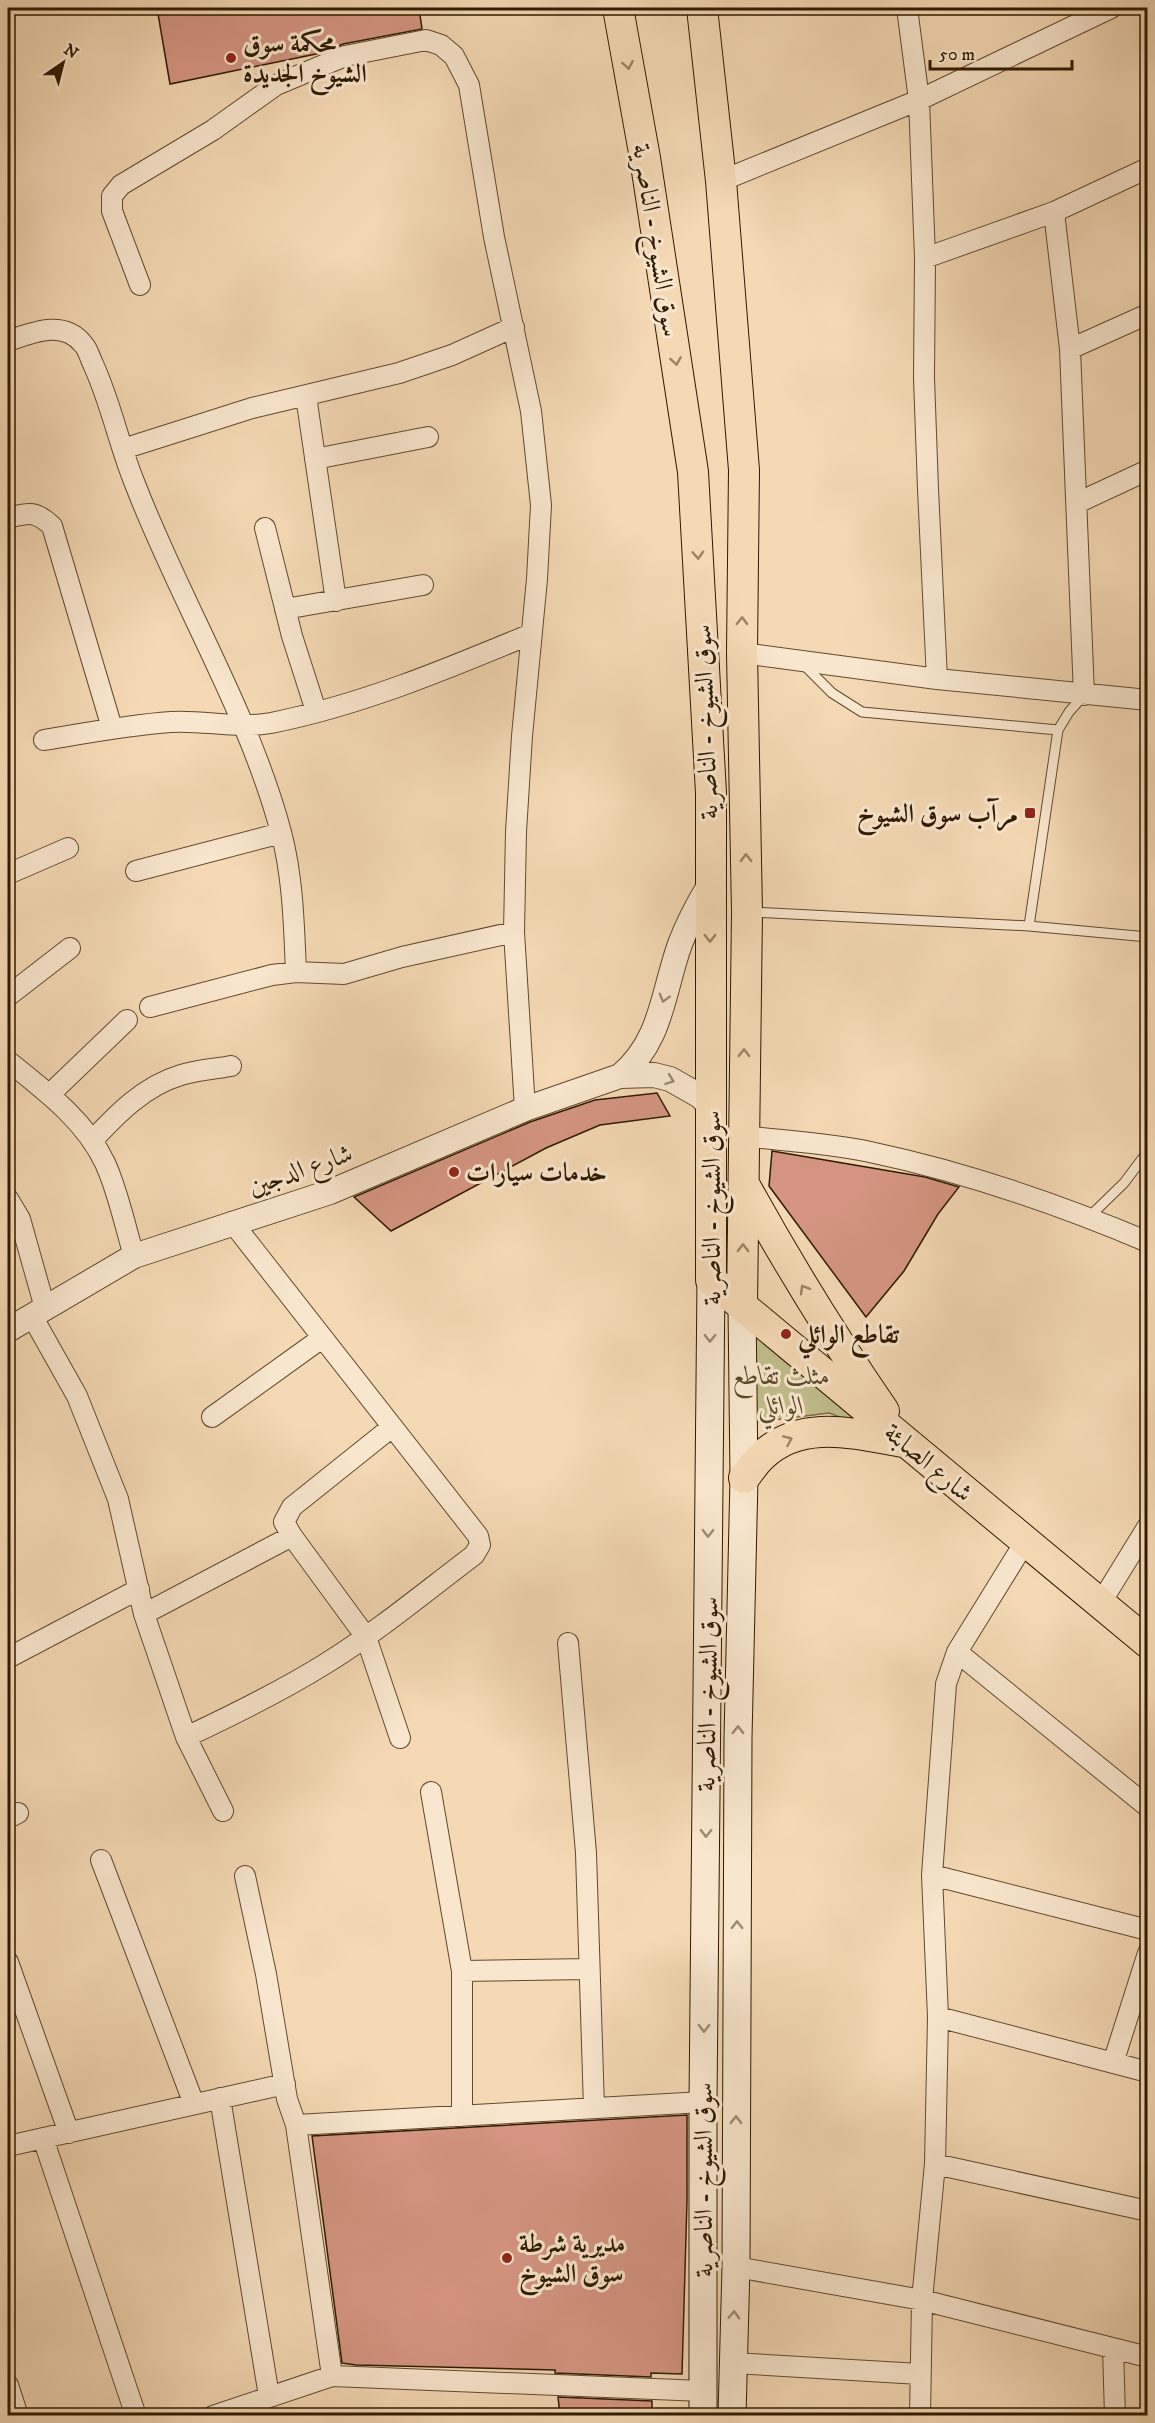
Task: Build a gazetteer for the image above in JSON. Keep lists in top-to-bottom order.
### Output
{
  "streets": {
    "main road": ["سوق الشيوخ - الناصرية", "شارع الصابئة"],
    "street": ["شارع الدجين"]
  },
  "crossings": [
    ["سوق الشيوخ - الناصرية", "شارع الدجين"],
    ["سوق الشيوخ - الناصرية", "شارع الصابئة"]
  ],
  "parks": ["مثلث تقاطع الوائلي"],
  "places": {
    "other": [
      "محكمة سوق الشيوخ الجديدة",
      "خدمات سيارات",
      "تقاطع الوائلي",
      "مديرية شرطة سوق الشيوخ"
    ],
    "transit": ["مرآب سوق الشيوخ"]
  },
  "scale_bar": "50 m",
  "north": "top right"
}
